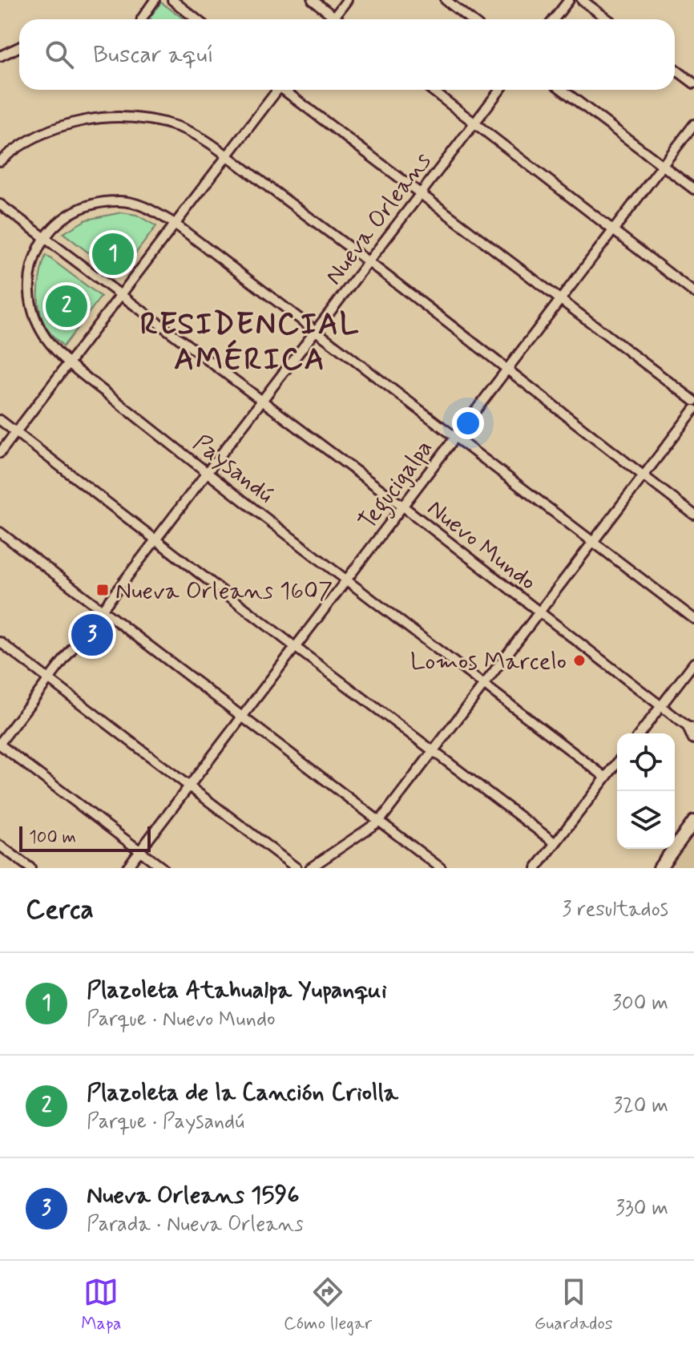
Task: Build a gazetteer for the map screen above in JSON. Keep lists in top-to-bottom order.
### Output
{
  "streets": {
    "street": [
      "Nueva Orleans",
      "Paysandú",
      "Tegucigalpa",
      "Nuevo Mundo"
    ]
  },
  "crossings": [
    ["Nueva Orleans", "Paysandú"],
    ["Nueva Orleans", "Nuevo Mundo"],
    ["Paysandú", "Tegucigalpa"],
    ["Paysandú", "Nuevo Mundo"],
    ["Tegucigalpa", "Nuevo Mundo"]
  ],
  "districts": ["RESIDENCIAL AMÉRICA"],
  "places": {
    "transit": ["Nueva Orleans 1607"],
    "other": ["Lomos Marcelo"]
  },
  "scale_bar": "100 m",
  "page": {
    "search": "Buscar aquí",
    "pins": ["1", "2", "3"],
    "scale": "100 m",
    "heading": ["Cerca", "3 resultados"],
    "list": [
      {
        "mark": "1",
        "name": "Plazoleta Atahualpa Yupanqui",
        "note": "Parque · Nuevo Mundo",
        "value": "300 m"
      },
      {
        "mark": "2",
        "name": "Plazoleta de la Canción Criolla",
        "note": "Parque · Paysandú",
        "value": "320 m"
      },
      {
        "mark": "3",
        "name": "Nueva Orleans 1596",
        "note": "Parada · Nueva Orleans",
        "value": "330 m"
      }
    ],
    "nav": ["Mapa", "Cómo llegar", "Guardados"]
  }
}
